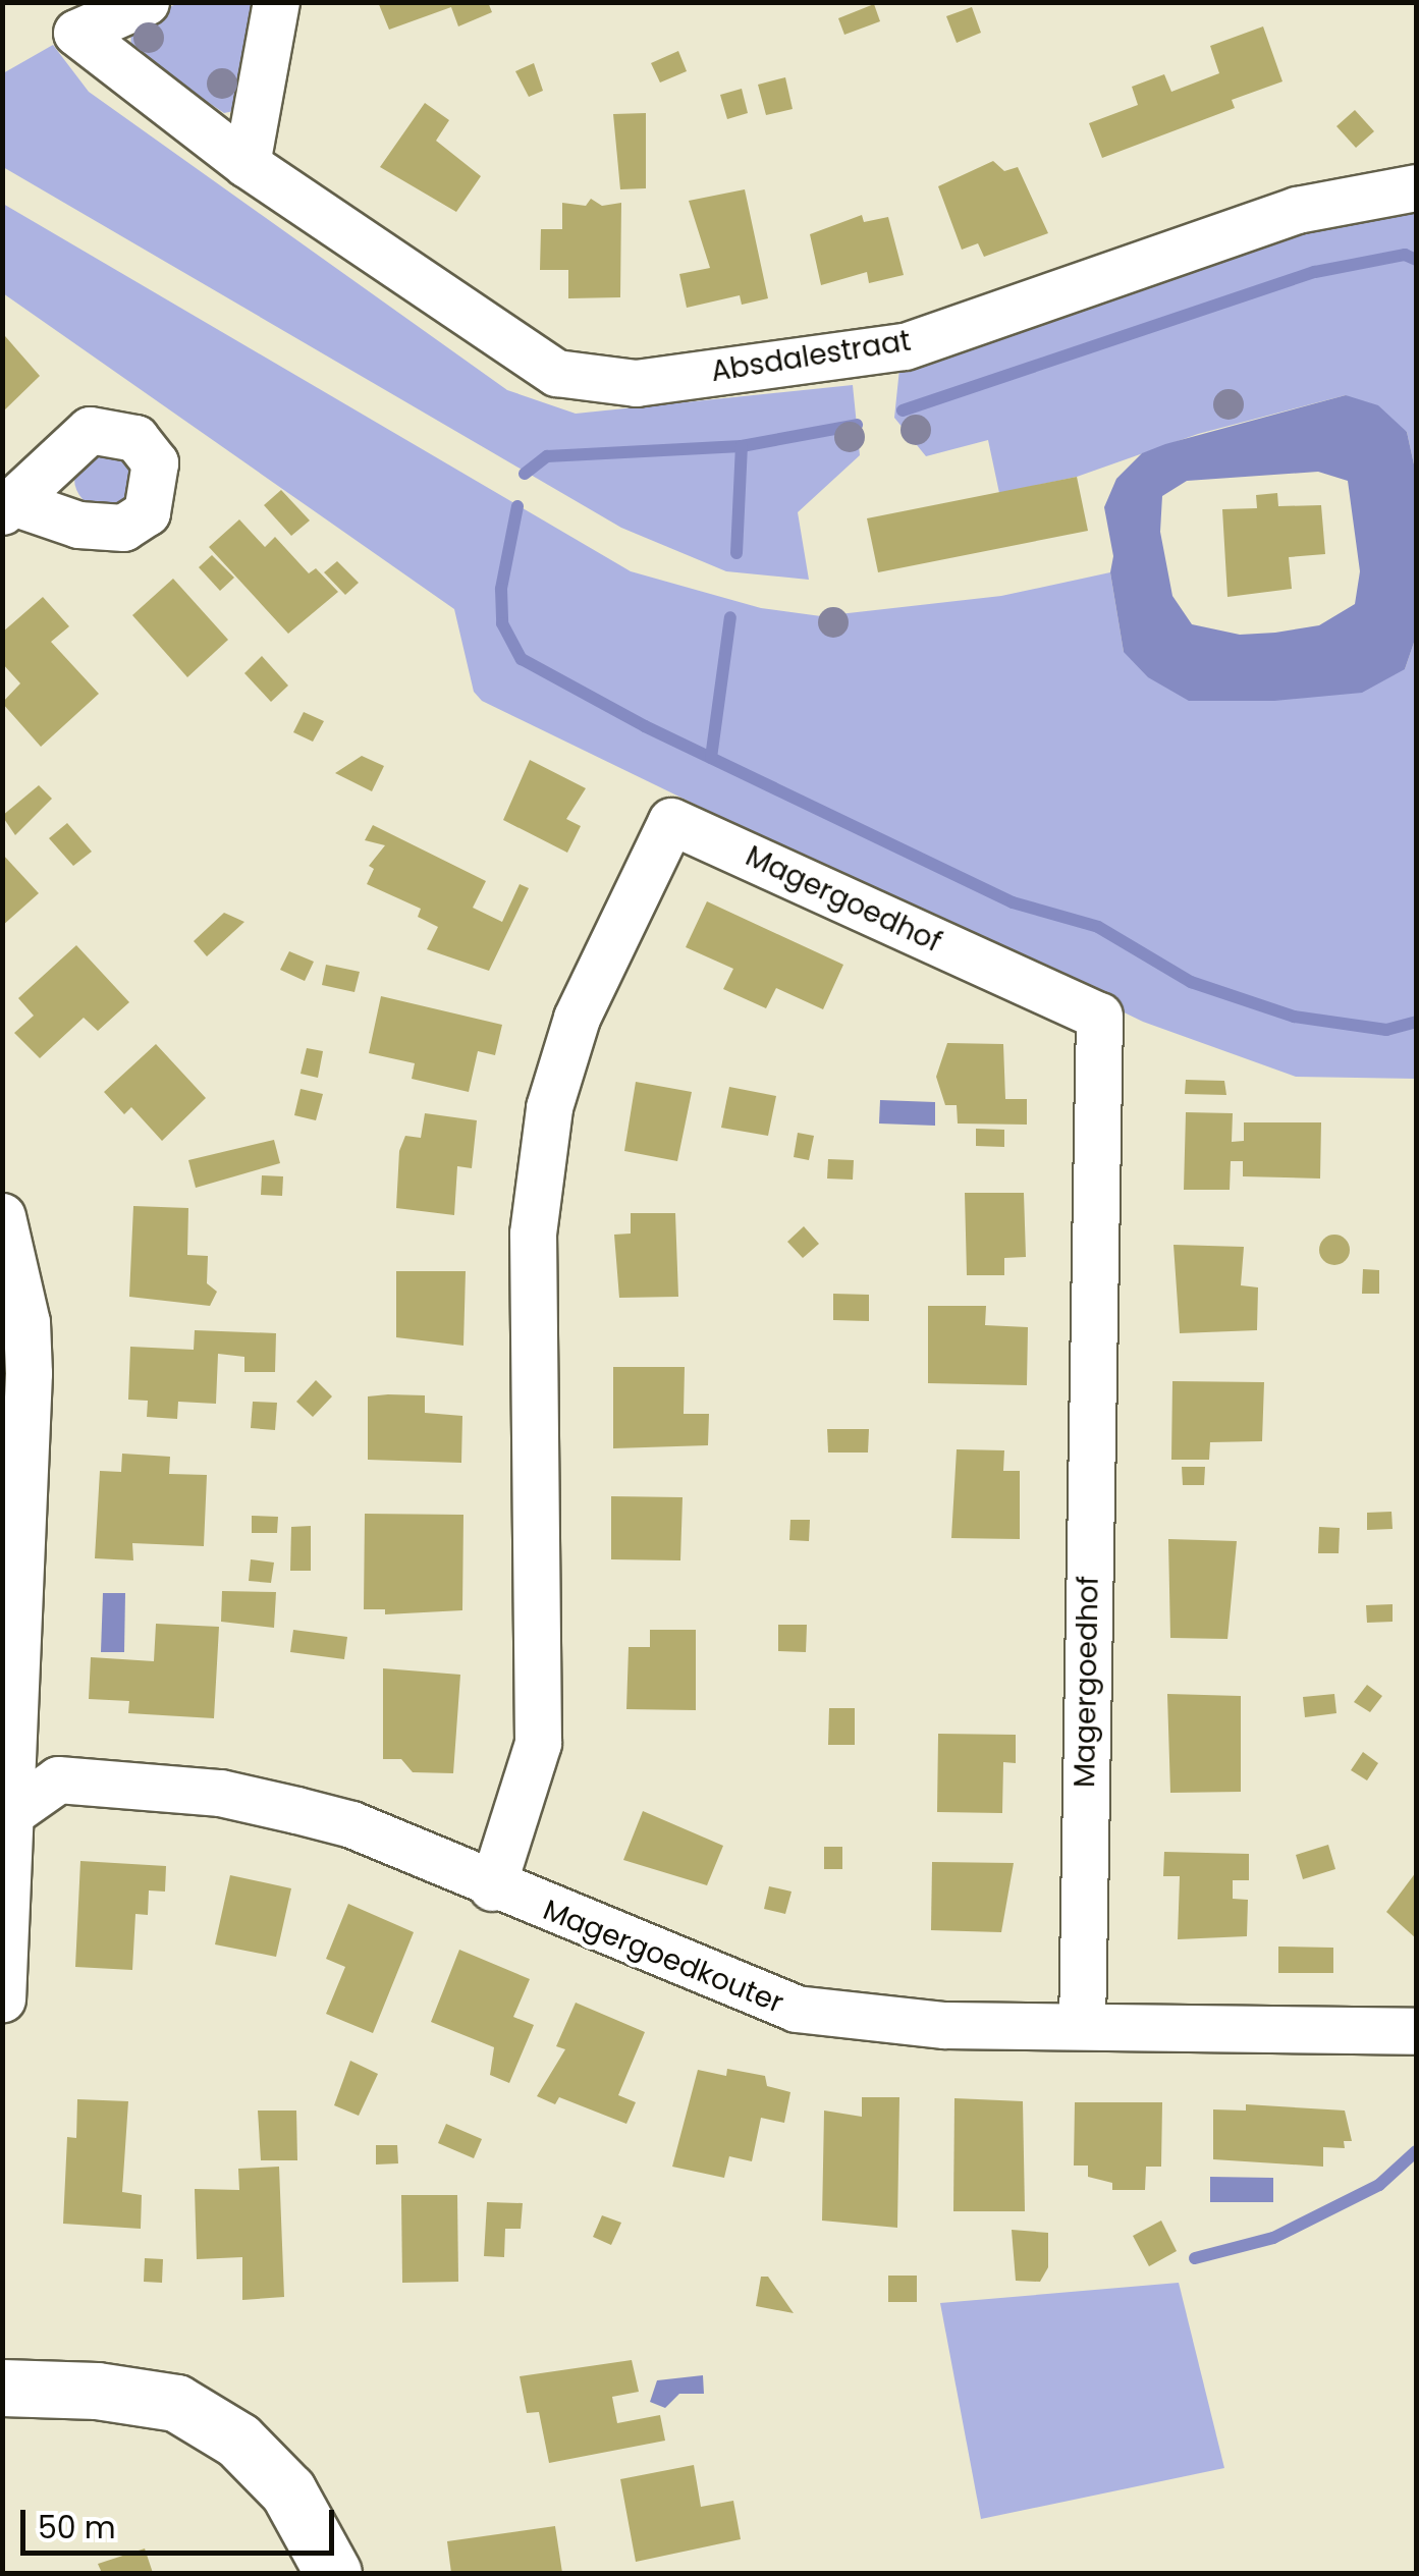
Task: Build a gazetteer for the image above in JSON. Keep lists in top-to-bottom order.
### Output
{
  "streets": {
    "street": ["Absdalestraat", "Magergoedhof", "Magergoedkouter"]
  },
  "crossings": [
    ["Magergoedhof", "Magergoedkouter"]
  ],
  "scale_bar": "50 m"
}
